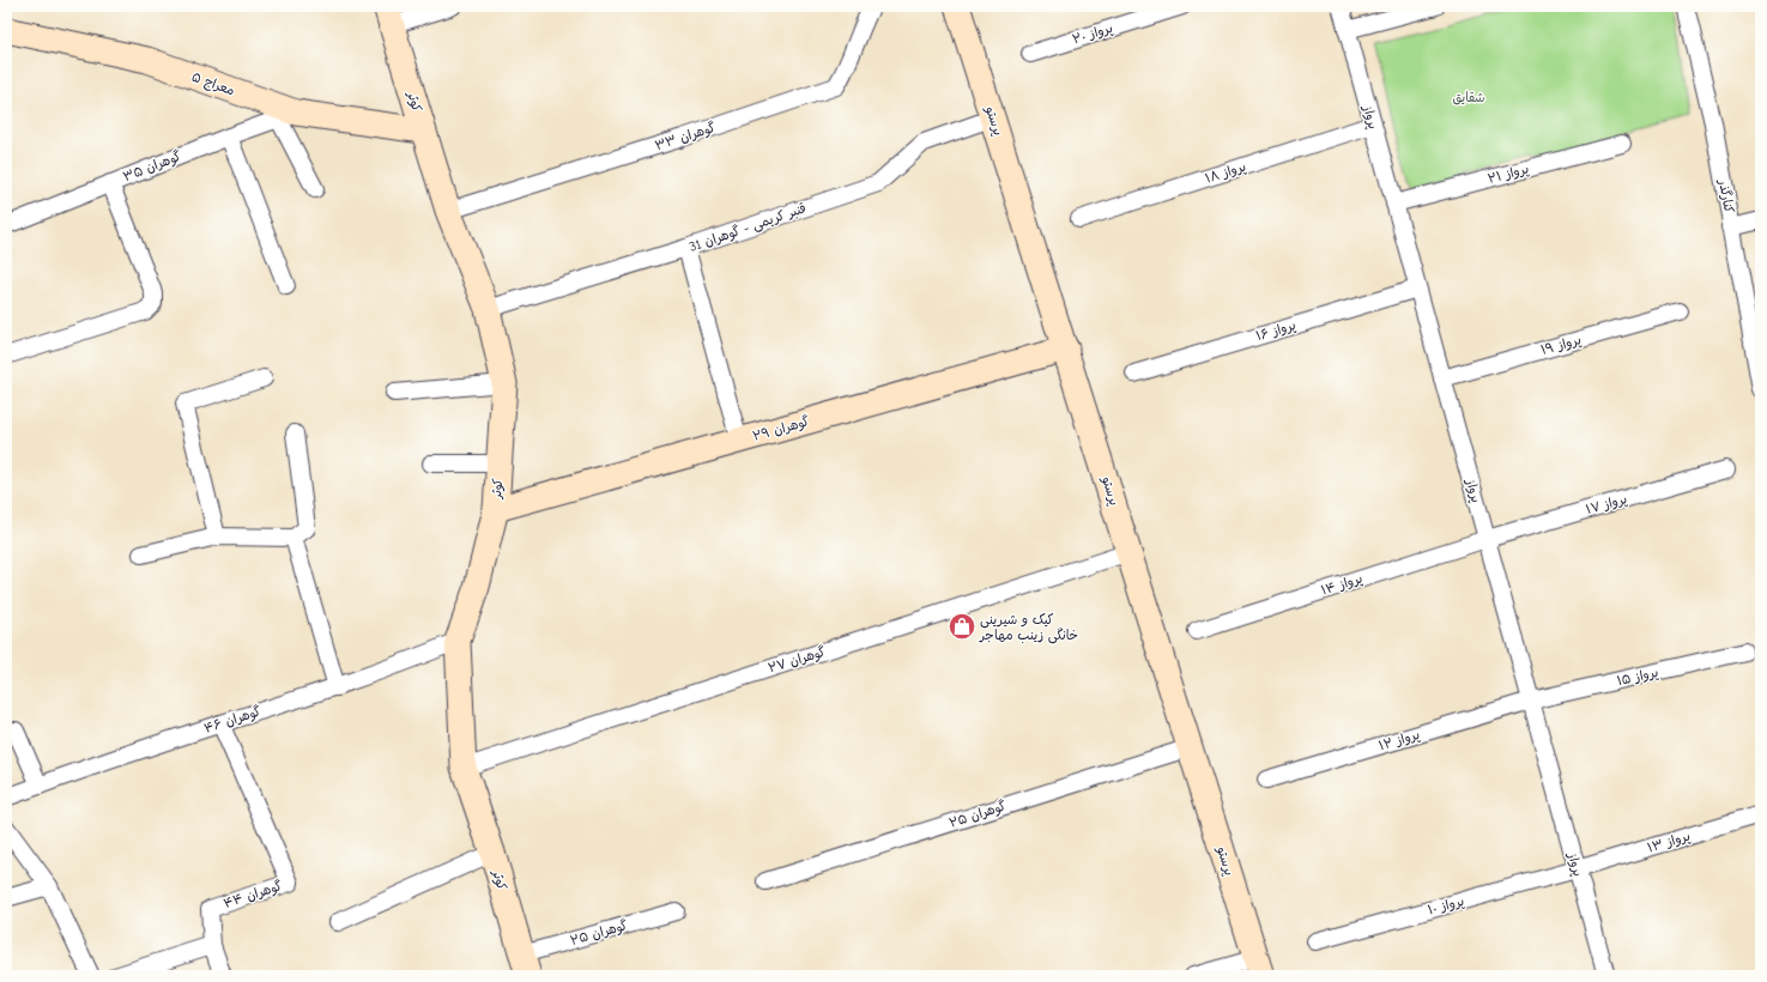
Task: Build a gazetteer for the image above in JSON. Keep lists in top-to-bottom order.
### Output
{
  "streets": {
    "street": [
      "پرواز ۲۰",
      "معراج ۵",
      "کوثر",
      "پرواز",
      "پرستو",
      "گوهران ۳۳",
      "گوهران ۳۵",
      "پرواز ۱۸",
      "پرواز ۲۱",
      "کنارگذر",
      "قنبر کریمی - گوهران 31",
      "پرواز ۱۶",
      "پرواز ۱۹",
      "گوهران ۲۹",
      "پرواز ۱۷",
      "پرواز ۱۴",
      "گوهران ۲۷",
      "پرواز ۱۵",
      "گوهران ۴۶",
      "پرواز ۱۲",
      "گوهران ۲۵",
      "پرواز ۱۳",
      "گوهران ۴۴",
      "پرواز ۱۰"
    ]
  },
  "crossings": [
    ["معراج ۵", "کوثر"],
    ["معراج ۵", "گوهران ۳۵"],
    ["کوثر", "گوهران ۳۳"],
    ["کوثر", "قنبر کریمی - گوهران 31"],
    ["کوثر", "گوهران ۲۹"],
    ["کوثر", "گوهران ۲۷"],
    ["کوثر", "گوهران ۴۶"],
    ["کوثر", "گوهران ۲۵"],
    ["پرواز", "پرواز ۱۸"],
    ["پرواز", "پرواز ۲۱"],
    ["پرواز", "پرواز ۱۶"],
    ["پرواز", "پرواز ۱۹"],
    ["پرواز", "پرواز ۱۷"],
    ["پرواز", "پرواز ۱۴"],
    ["پرواز", "پرواز ۱۵"],
    ["پرواز", "پرواز ۱۲"],
    ["پرواز", "پرواز ۱۳"],
    ["پرواز", "پرواز ۱۰"],
    ["پرستو", "قنبر کریمی - گوهران 31"],
    ["پرستو", "گوهران ۲۹"],
    ["پرستو", "گوهران ۲۷"],
    ["پرستو", "گوهران ۲۵"],
    ["پرواز ۱۷", "پرواز ۱۴"],
    ["پرواز ۱۵", "پرواز ۱۲"],
    ["گوهران ۴۶", "گوهران ۴۴"],
    ["پرواز ۱۳", "پرواز ۱۰"]
  ],
  "parks": ["شقایق"],
  "places": {
    "shop": ["کیک و شیرینی خانگی زینب مهاجر"]
  }
}
